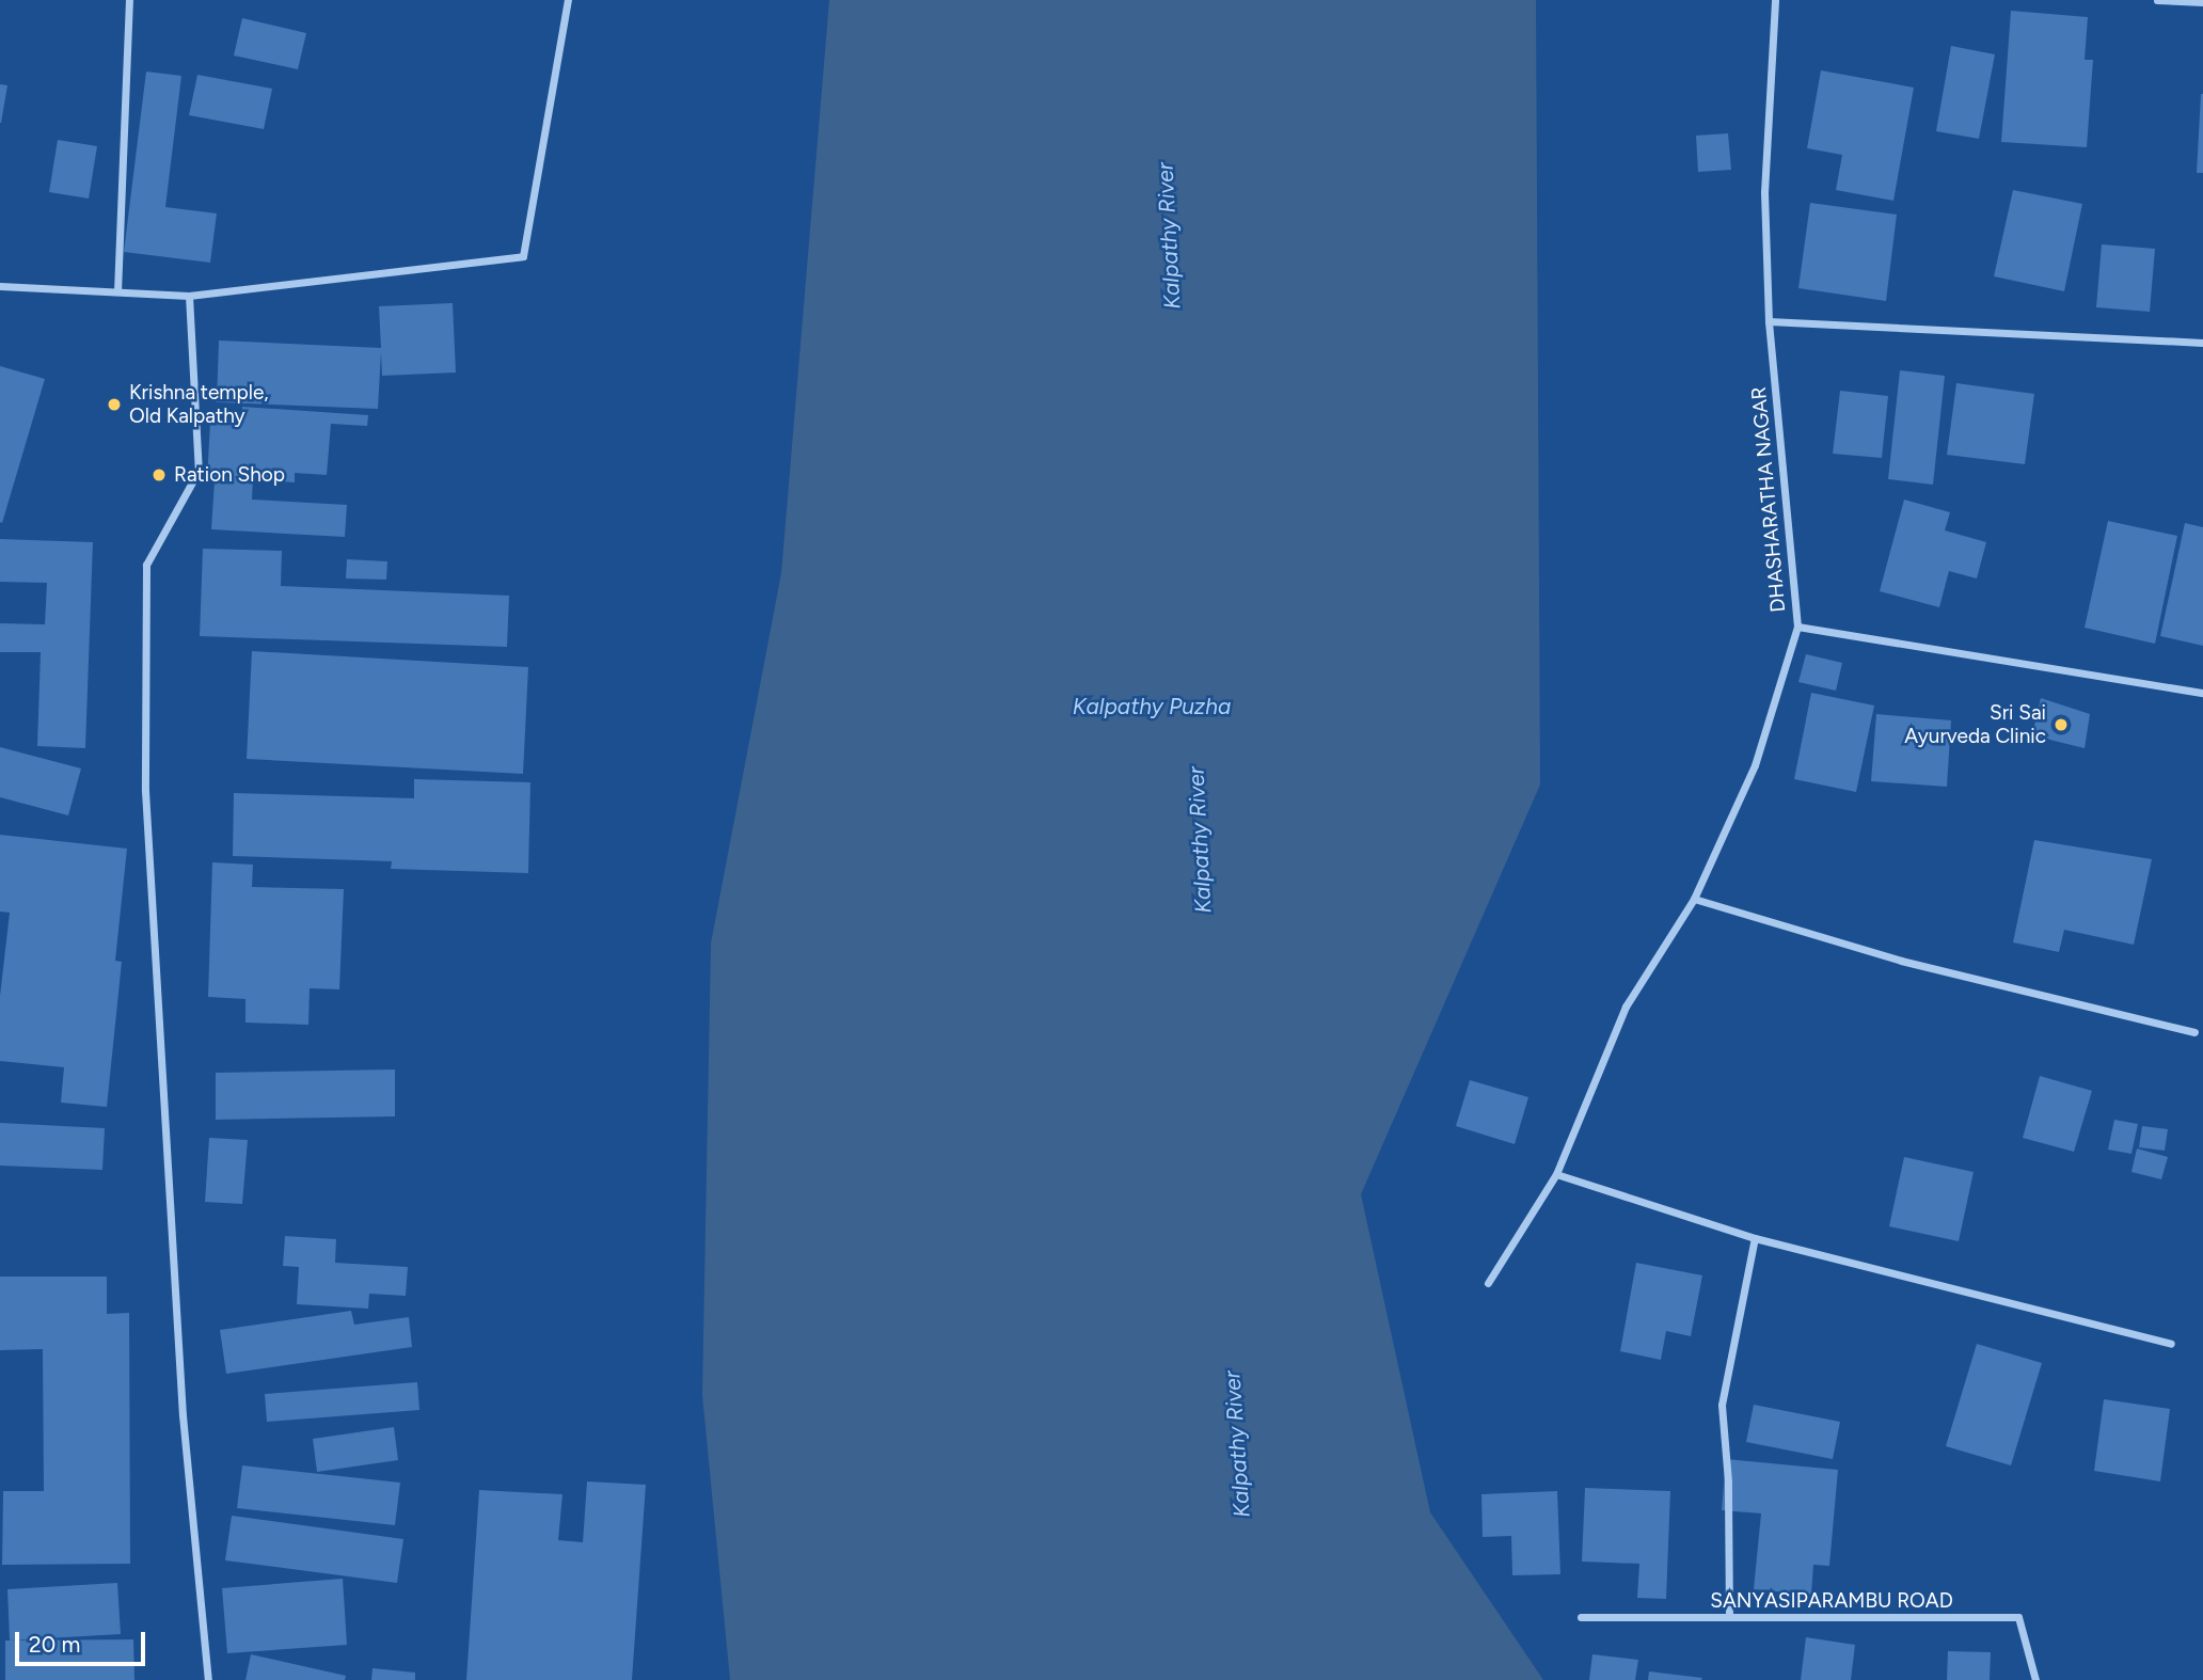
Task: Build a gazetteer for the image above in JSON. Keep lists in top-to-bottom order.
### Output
{
  "streets": {
    "street": ["DHASHARATHA NAGAR", "SANYASIPARAMBU ROAD"]
  },
  "water": ["Kalpathy River", "Kalpathy Puzha"],
  "places": ["Krishna temple, Old Kalpathy", "Ration Shop", "Sri Sai Ayurveda Clinic"],
  "scale_bar": "20 m"
}
